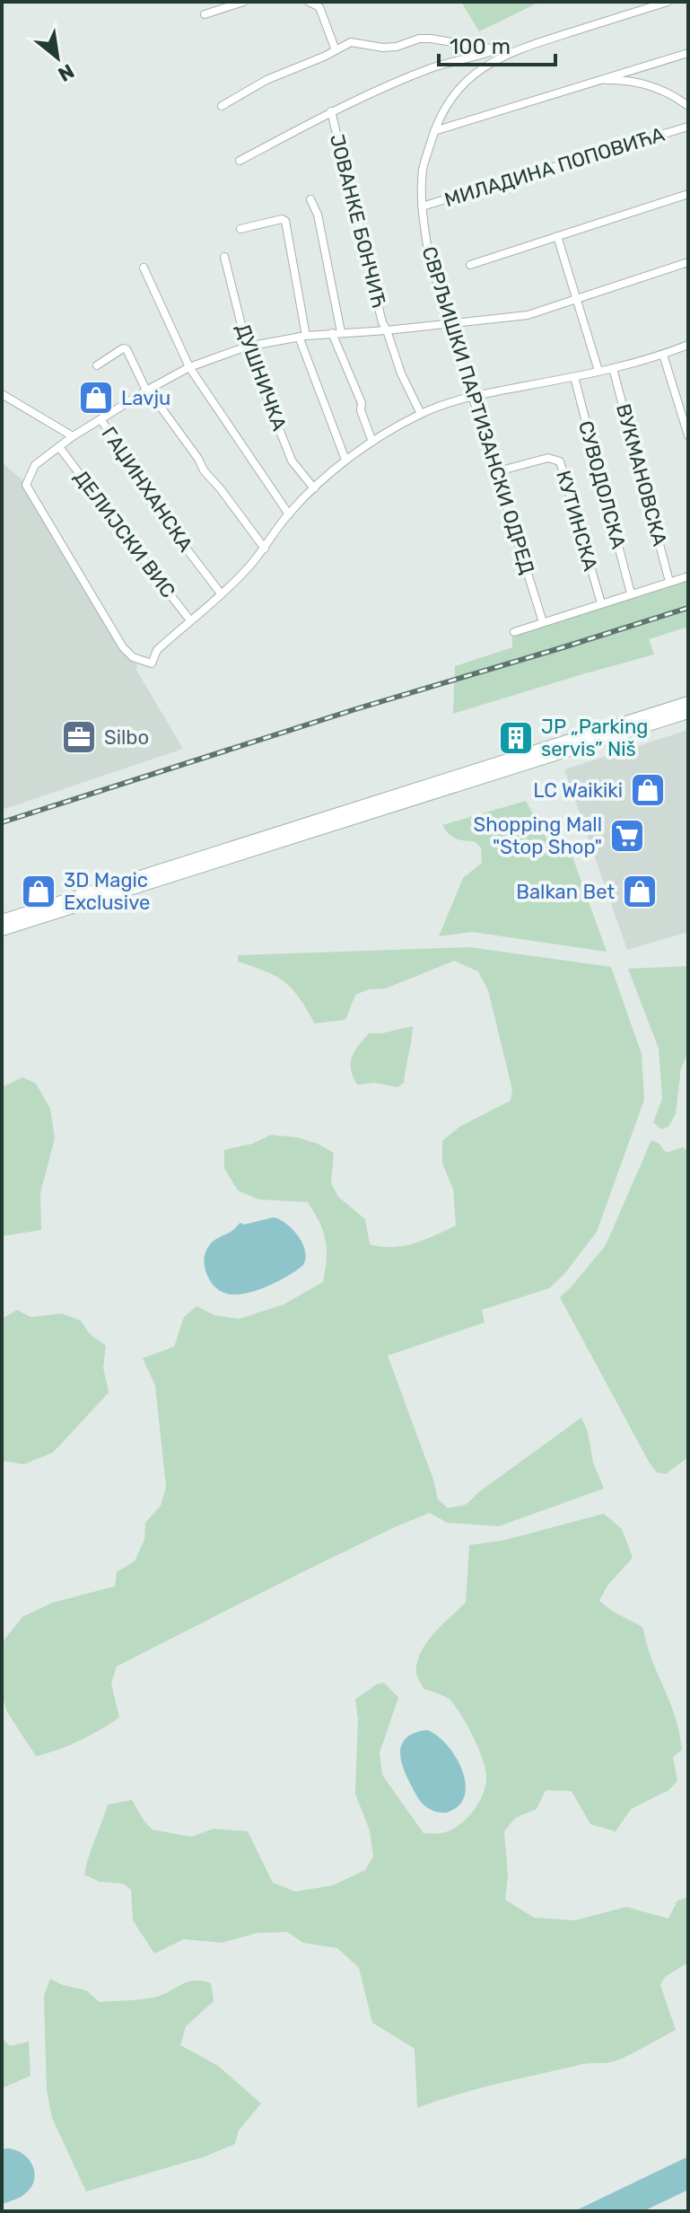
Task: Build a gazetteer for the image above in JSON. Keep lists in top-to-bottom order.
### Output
{
  "streets": {
    "street": [
      "МИЛАДИНА ПОПОВИЋА",
      "ЈОВАНКЕ БОНЧИЋ",
      "ДУШНИЧКА",
      "СВРЉИШКИ ПАРТИЗАНСКИ ОДРЕД",
      "ВУКМАНОВСКА",
      "СУВОДОЛСКА",
      "ГАЏИНХАНСКА",
      "КУТИНСКА",
      "ДЕЛИЈСКИ ВИС"
    ]
  },
  "crossings": [
    ["МИЛАДИНА ПОПОВИЋА", "СВРЉИШКИ ПАРТИЗАНСКИ ОДРЕД"],
    ["СВРЉИШКИ ПАРТИЗАНСКИ ОДРЕД", "КУТИНСКА"]
  ],
  "places": {
    "shop": [
      "Lavju",
      "LC Waikiki",
      "3D Magic Exclusive",
      "Balkan Bet"
    ],
    "office": ["Silbo"],
    "building": ["JP „Parking servis” Niš"],
    "supermarket": ["Shopping Mall \"Stop Shop\""]
  },
  "scale_bar": "100 m",
  "north": "bottom right"
}
